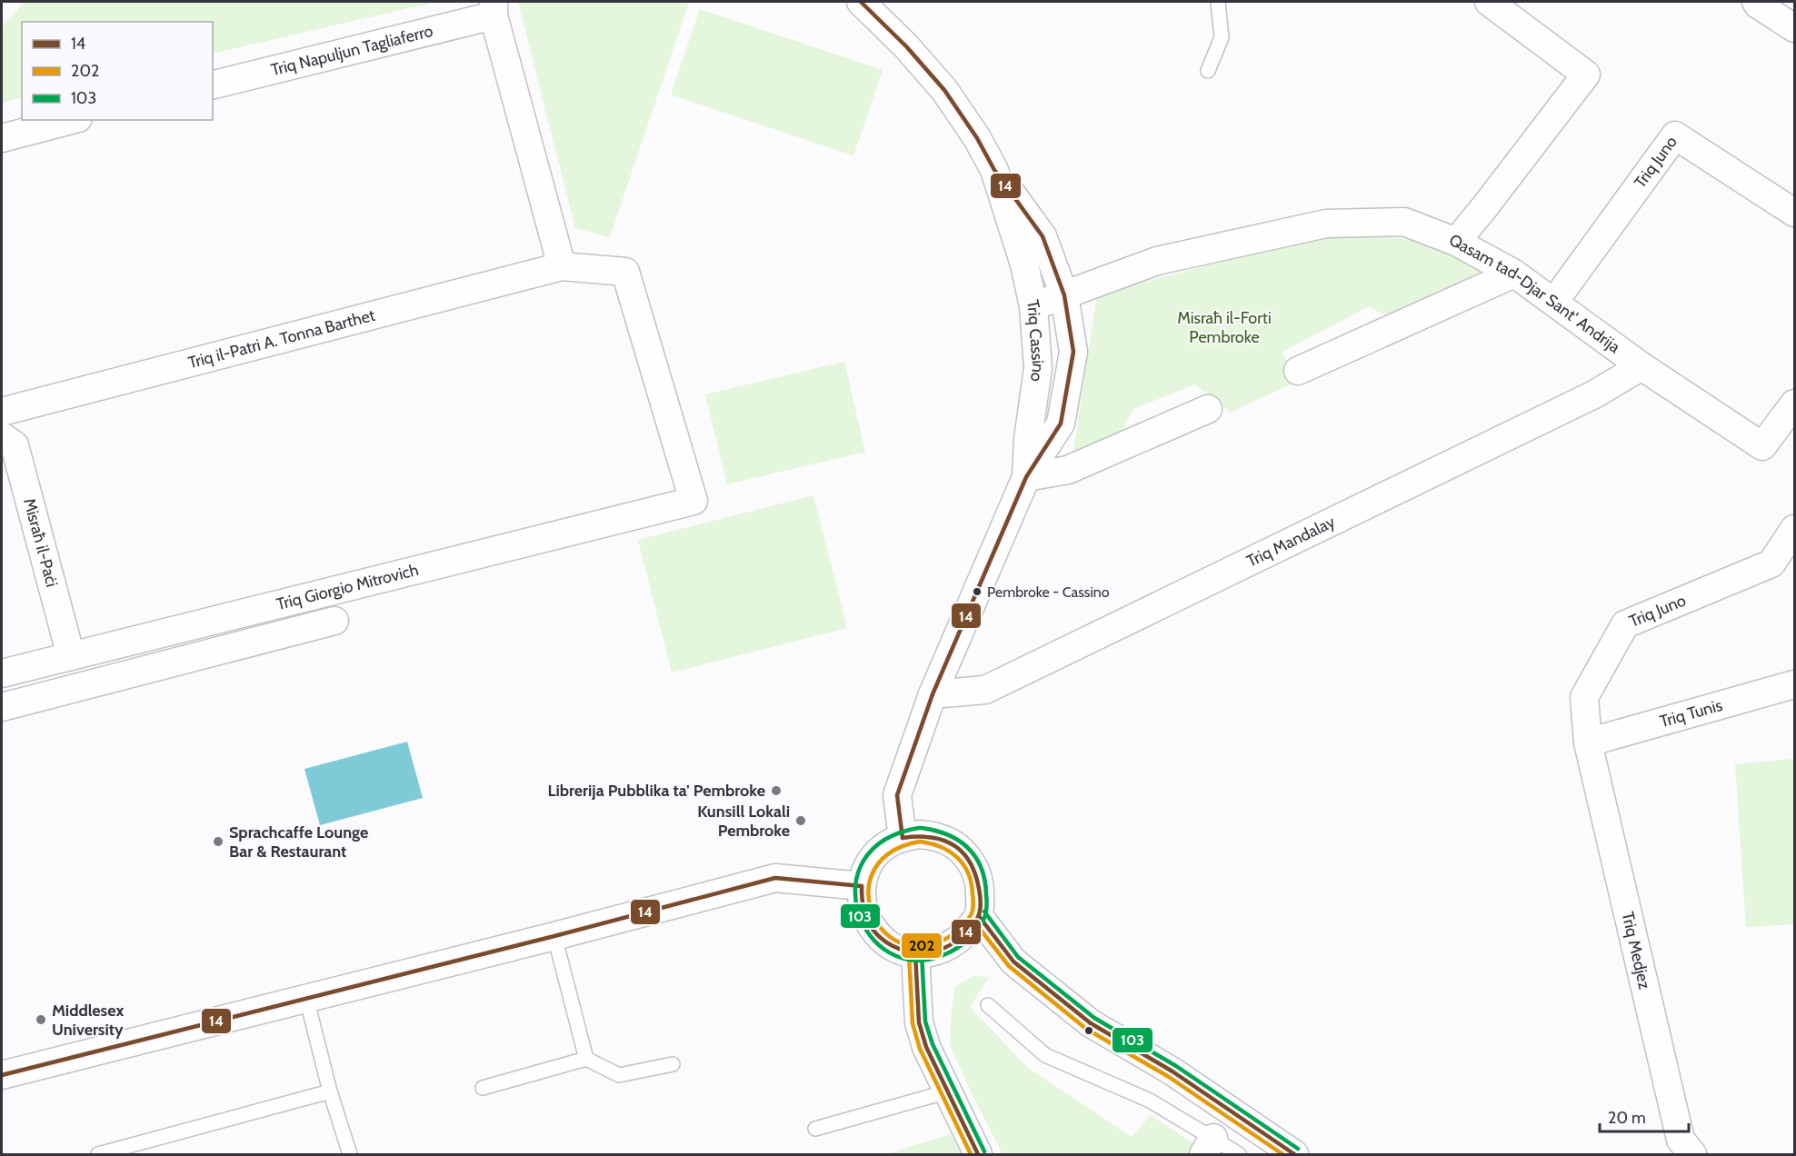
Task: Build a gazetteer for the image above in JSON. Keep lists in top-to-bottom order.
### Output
{
  "streets": {
    "street": [
      "Triq Napuljun Tagliaferro",
      "Triq Juno",
      "Qasam tad-Djar Sant' Andrija",
      "Triq il-Patri A. Tonna Barthet",
      "Triq Cassino",
      "Triq Mandalay",
      "Misraħ il-Paċi",
      "Triq Giorgio Mitrovich",
      "Triq Tunis",
      "Triq Medjez"
    ]
  },
  "crossings": [
    ["Triq Juno", "Qasam tad-Djar Sant' Andrija"],
    ["Triq Juno", "Triq Tunis"],
    ["Triq Juno", "Triq Medjez"],
    ["Qasam tad-Djar Sant' Andrija", "Triq Mandalay"],
    ["Triq il-Patri A. Tonna Barthet", "Triq Giorgio Mitrovich"],
    ["Triq Cassino", "Triq Mandalay"],
    ["Misraħ il-Paċi", "Triq Giorgio Mitrovich"],
    ["Triq Tunis", "Triq Medjez"]
  ],
  "parks": ["Misraħ il-Forti Pembroke"],
  "places": [
    "Pembroke - Cassino",
    "Librerija Pubblika ta' Pembroke",
    "Kunsill Lokali Pembroke",
    "Sprachcaffe Lounge Bar & Restaurant",
    "Middlesex University"
  ],
  "lines": ["transit line 14", "transit line 103", "transit line 202"],
  "legend": ["14", "202", "103"],
  "scale_bar": "20 m"
}
